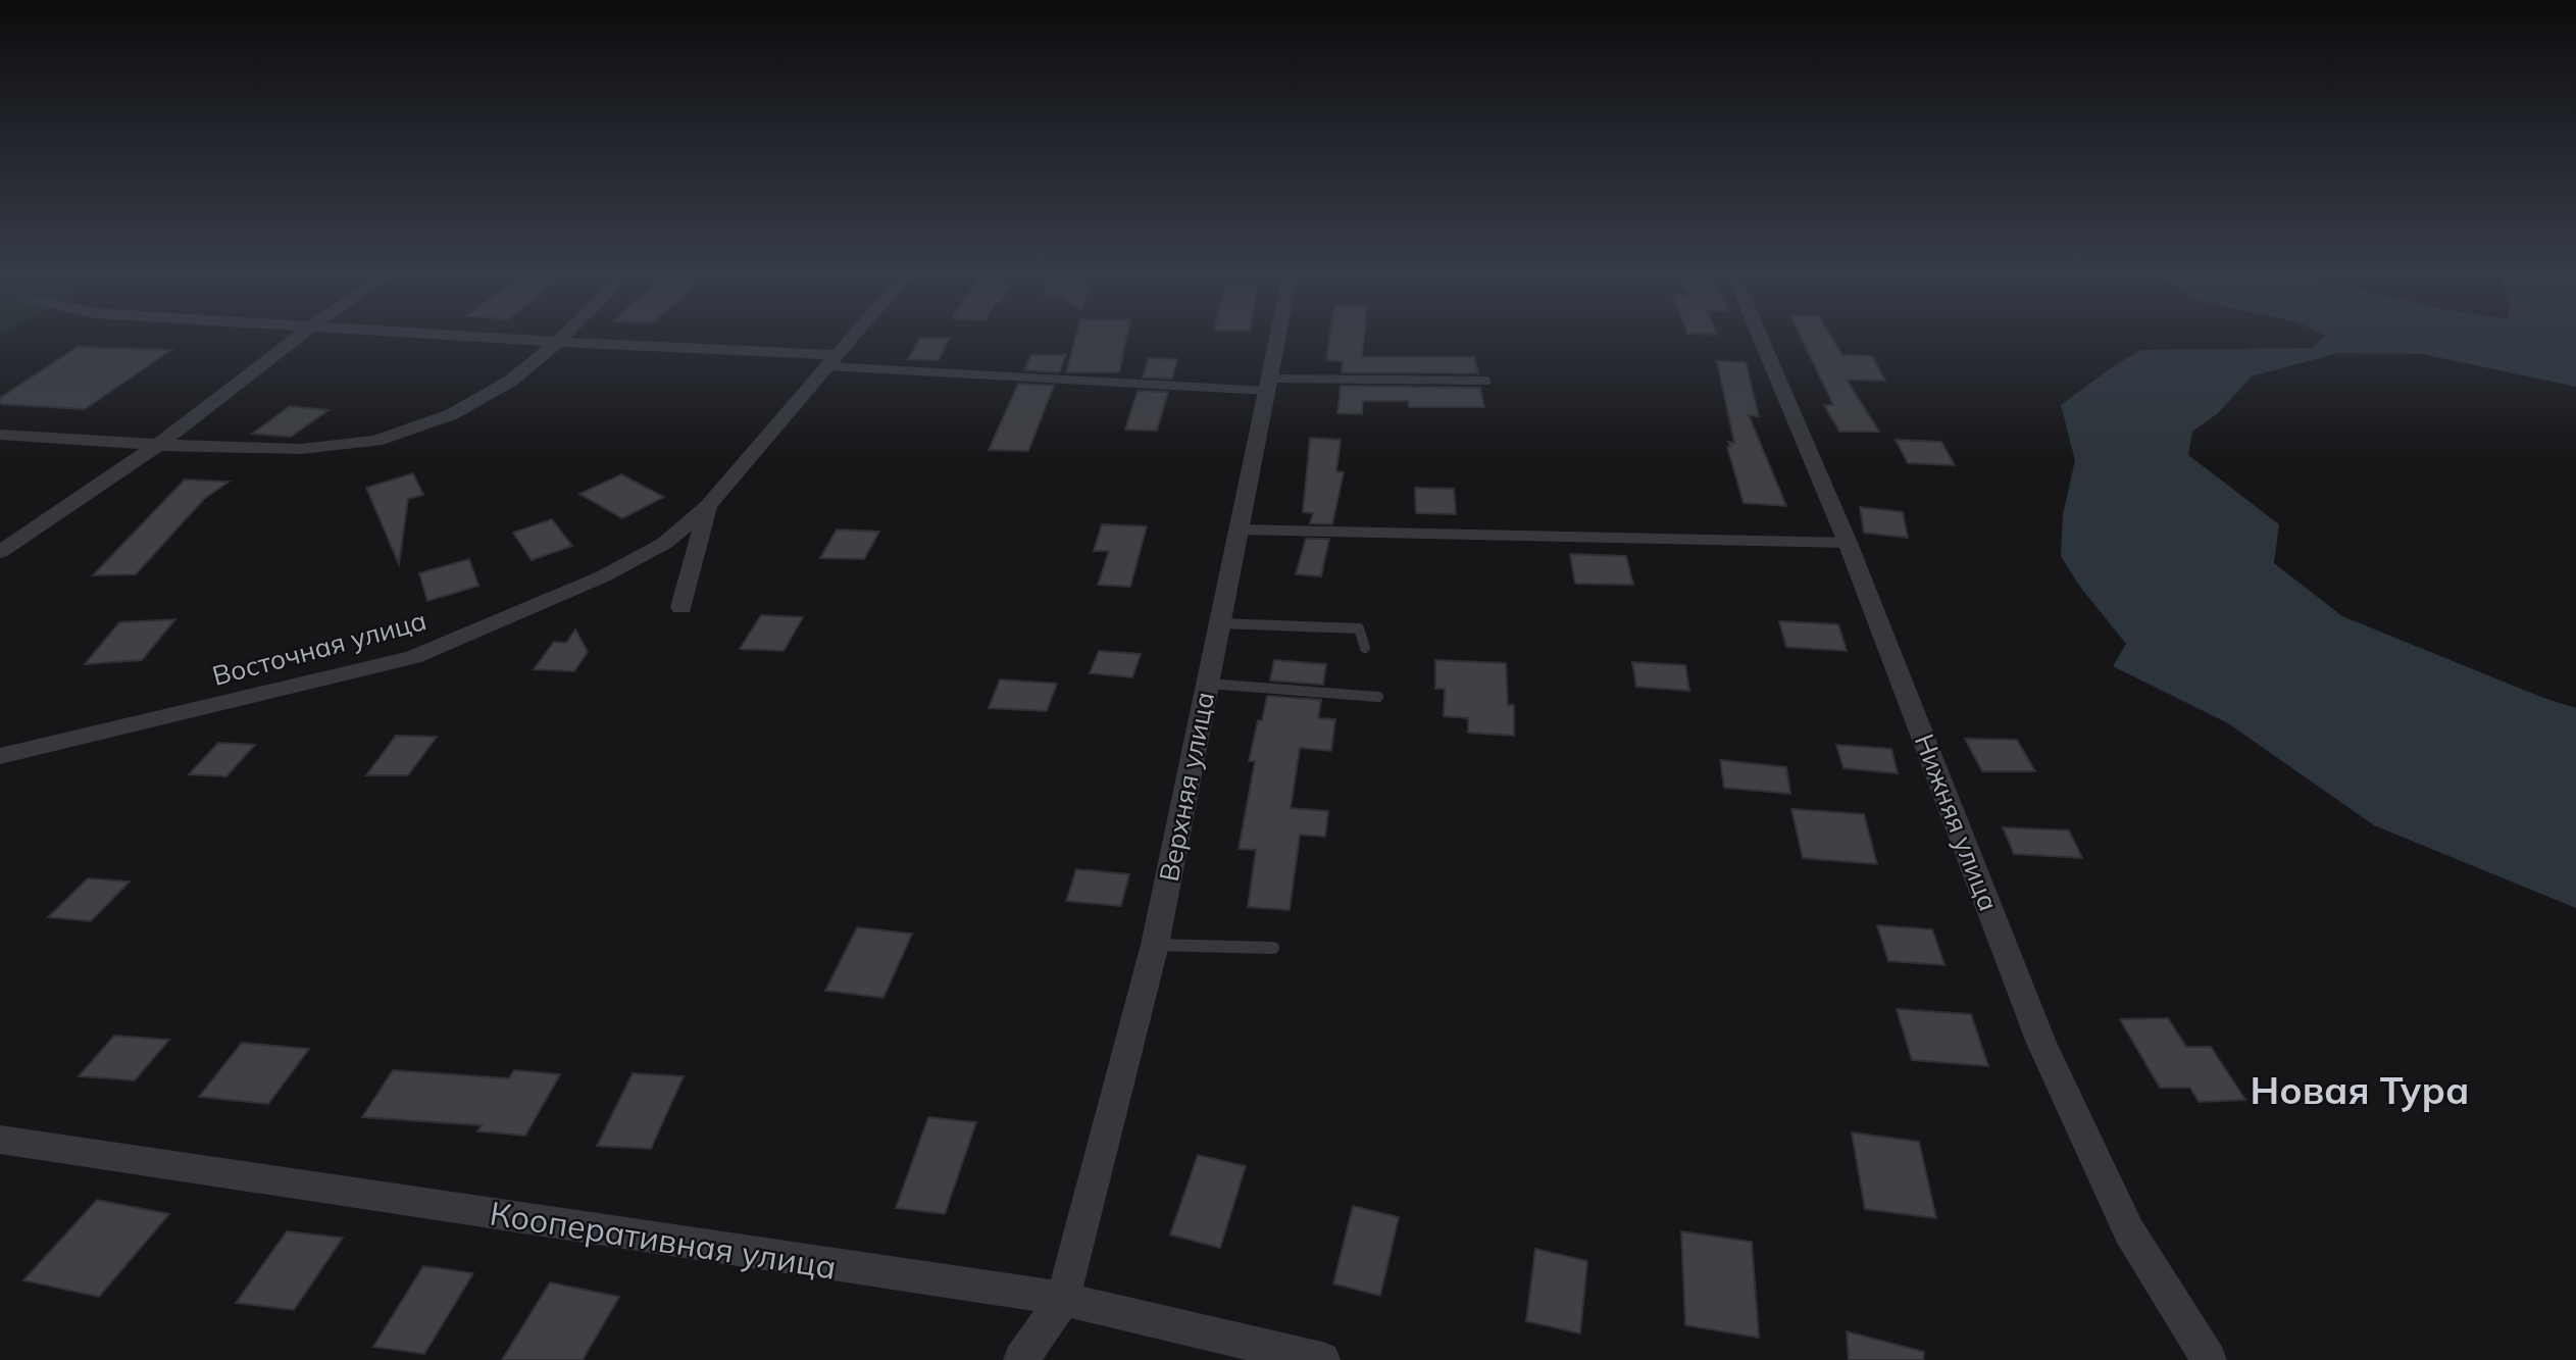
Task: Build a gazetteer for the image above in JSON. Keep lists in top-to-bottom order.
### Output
{
  "streets": {
    "street": [
      "Восточная улица",
      "Верхняя улица",
      "Нижняя улица",
      "Кооперативная улица"
    ]
  },
  "crossings": [
    ["Верхняя улица", "Кооперативная улица"]
  ],
  "districts": ["Новая Тура"]
}
